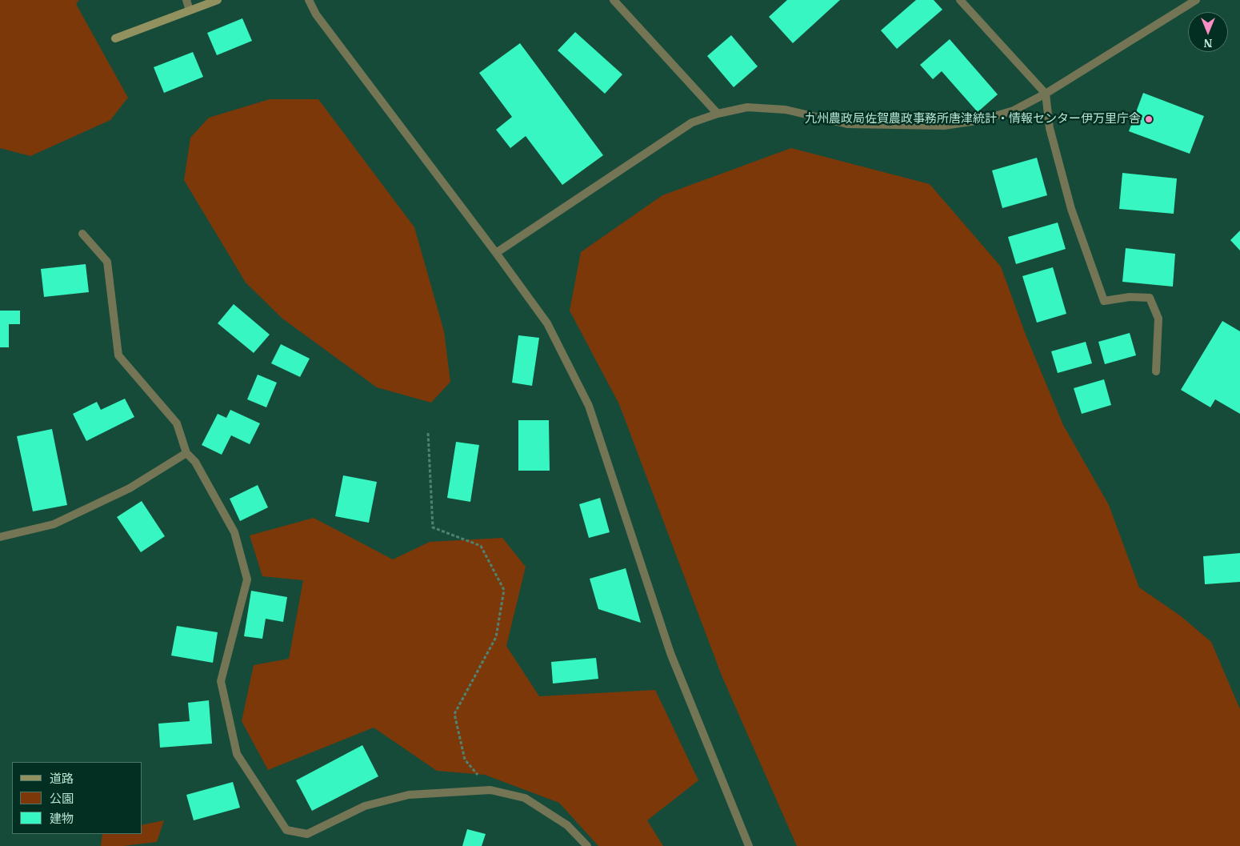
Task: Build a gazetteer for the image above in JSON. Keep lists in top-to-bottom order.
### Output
{
  "places": ["九州農政局佐賀農政事務所唐津統計・情報センター伊万里庁舎"],
  "legend": ["道路", "公園", "建物"],
  "north": "bottom"
}
